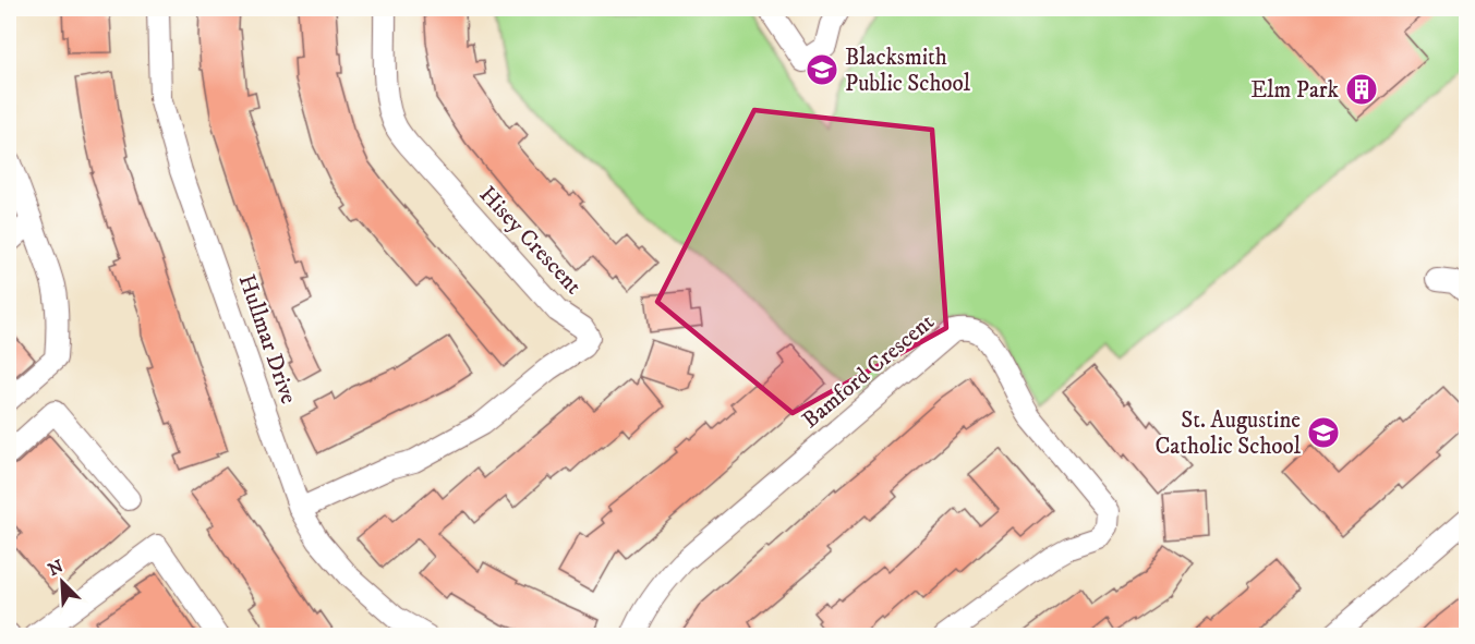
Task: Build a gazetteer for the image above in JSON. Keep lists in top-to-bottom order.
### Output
{
  "streets": {
    "street": ["Hisey Crescent", "Hullmar Drive", "Bamford Crescent"]
  },
  "crossings": [
    ["Hisey Crescent", "Hullmar Drive"]
  ],
  "places": {
    "school or university": ["Blacksmith Public School", "St. Augustine Catholic School"],
    "building": ["Elm Park"]
  },
  "north": "top left"
}
